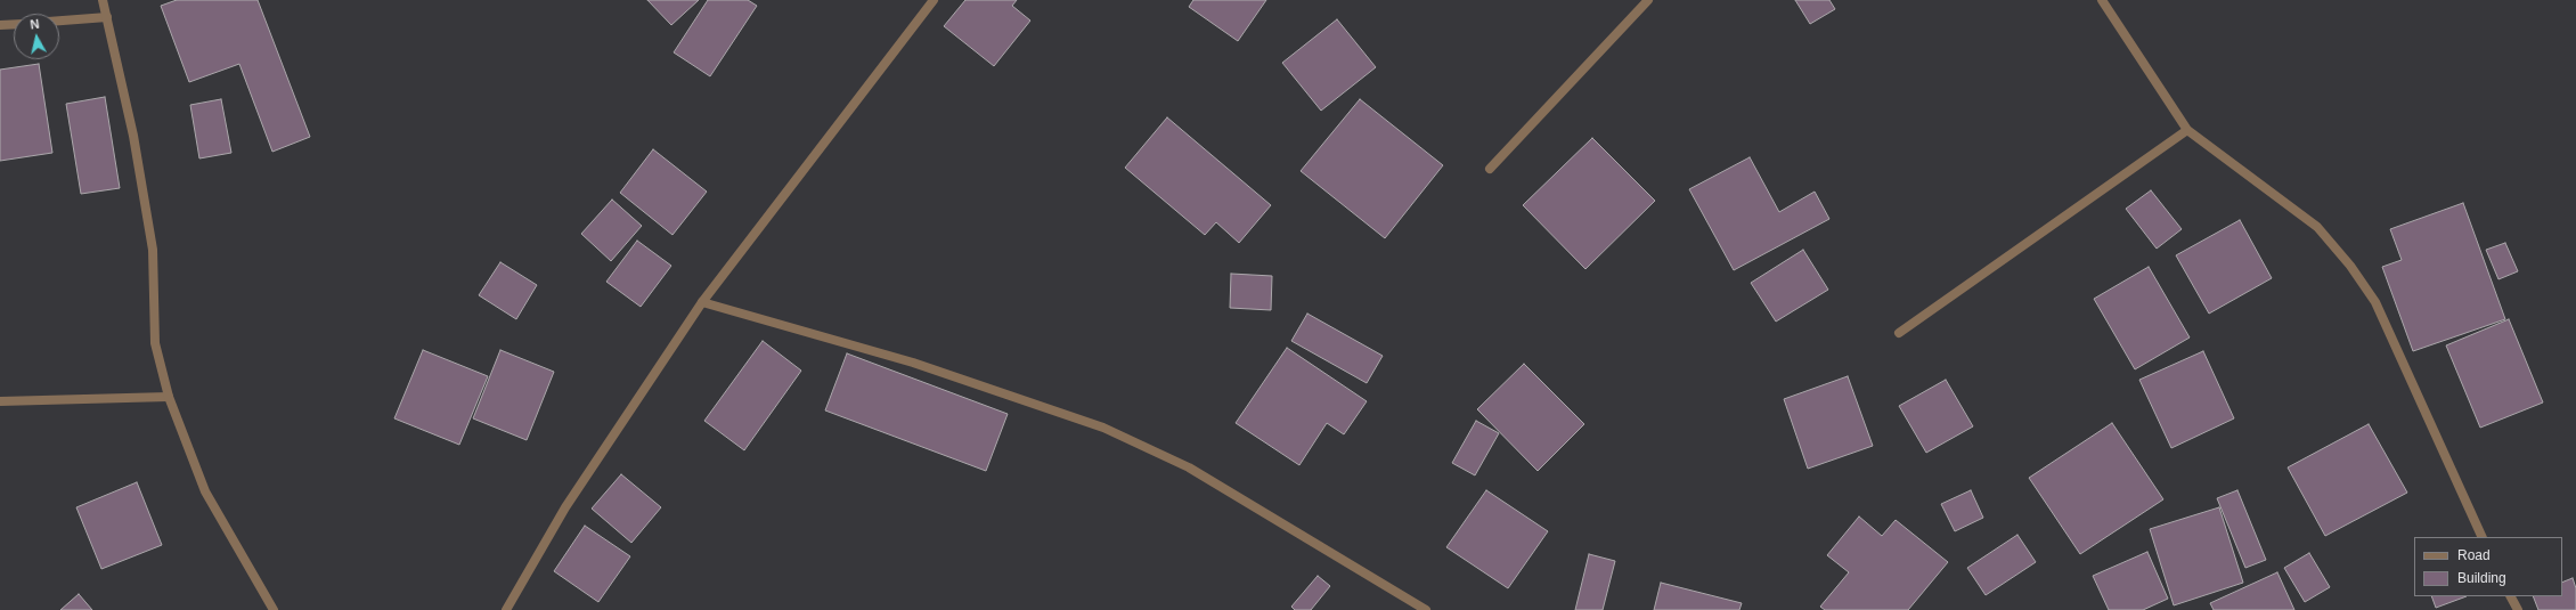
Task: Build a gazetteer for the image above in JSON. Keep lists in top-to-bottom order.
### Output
{
  "legend": ["Road", "Building"],
  "north": "top"
}
